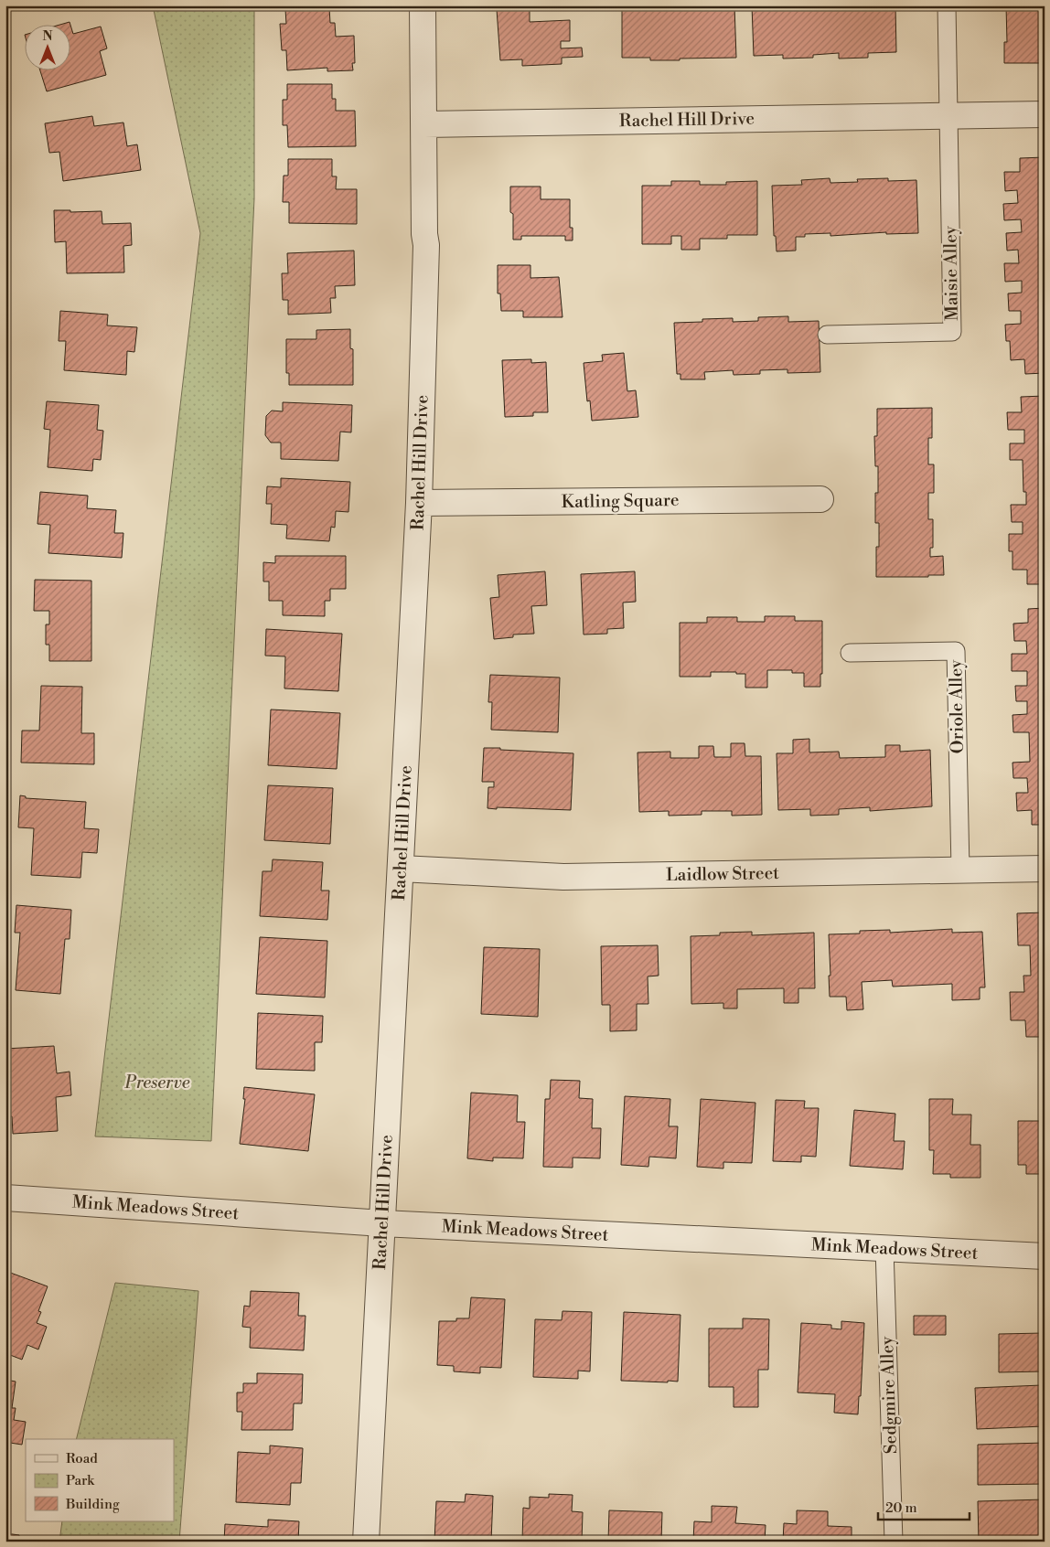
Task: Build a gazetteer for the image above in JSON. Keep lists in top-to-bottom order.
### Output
{
  "streets": {
    "street": [
      "Rachel Hill Drive",
      "Katling Square",
      "Laidlow Street",
      "Mink Meadows Street"
    ],
    "lane": ["Maisie Alley", "Oriole Alley", "Sedgmire Alley"]
  },
  "crossings": [
    ["Rachel Hill Drive", "Maisie Alley"],
    ["Rachel Hill Drive", "Katling Square"],
    ["Rachel Hill Drive", "Laidlow Street"],
    ["Rachel Hill Drive", "Mink Meadows Street"],
    ["Oriole Alley", "Laidlow Street"],
    ["Mink Meadows Street", "Sedgmire Alley"]
  ],
  "parks": ["Preserve"],
  "legend": ["Road", "Park", "Building"],
  "scale_bar": "20 m",
  "north": "top"
}
